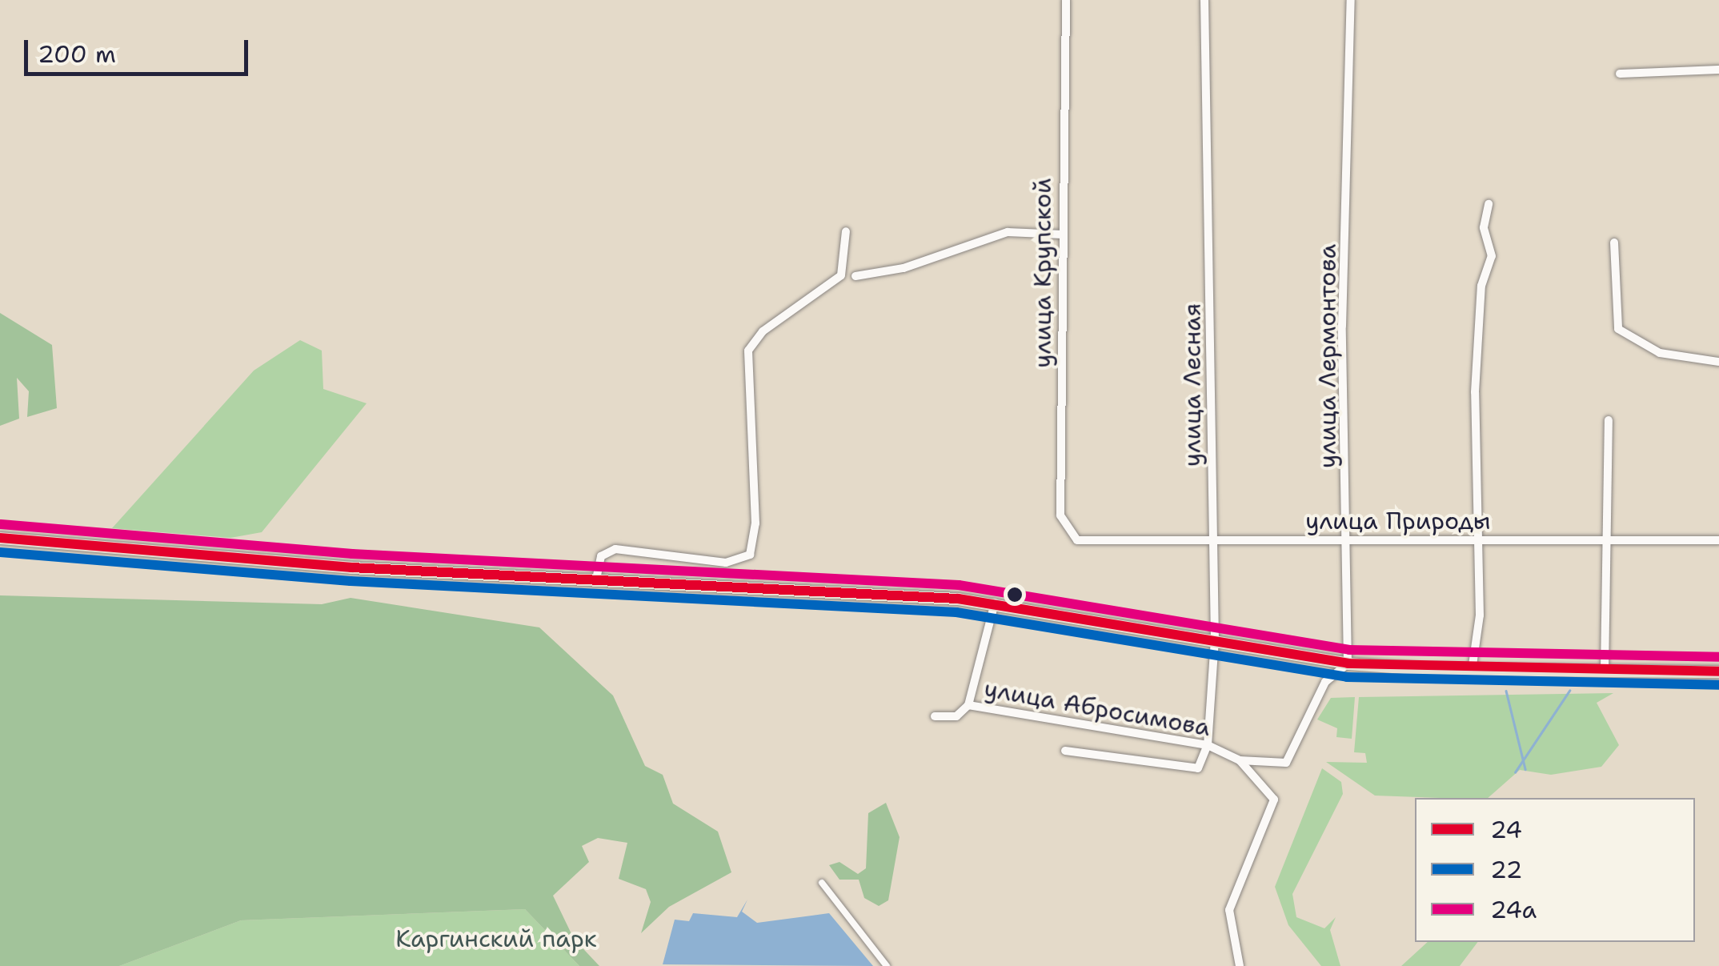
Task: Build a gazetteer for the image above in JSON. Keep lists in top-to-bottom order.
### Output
{
  "streets": {
    "street": [
      "улица Крупской",
      "улица Лермонтова",
      "улица Лесная",
      "улица Природы",
      "улица Абросимова"
    ]
  },
  "crossings": [
    ["улица Крупской", "улица Природы"],
    ["улица Лермонтова", "улица Природы"],
    ["улица Лермонтова", "улица Абросимова"],
    ["улица Лесная", "улица Природы"],
    ["улица Лесная", "улица Абросимова"]
  ],
  "parks": ["Каргинский парк"],
  "lines": ["transit line 24a", "transit line 24", "transit line 22"],
  "legend": ["24", "22", "24a"],
  "scale_bar": "200 m"
}
